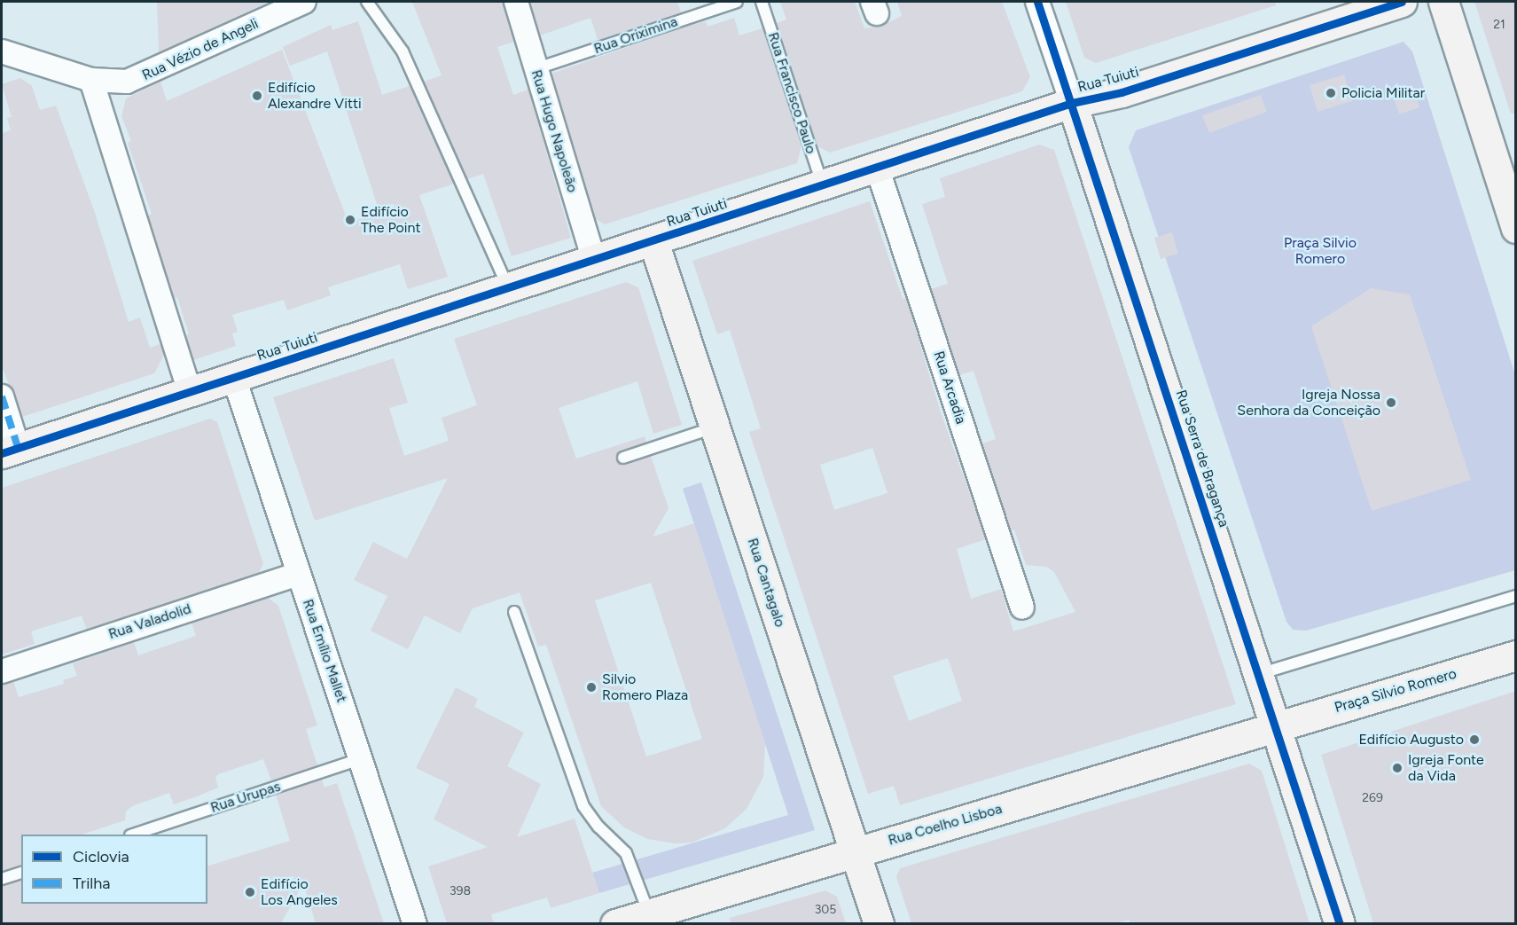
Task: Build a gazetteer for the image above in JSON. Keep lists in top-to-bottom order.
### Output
{
  "streets": {
    "street": [
      "Rua Vézio de Angeli",
      "Rua Tuiuti",
      "Rua Hugo Napoleão",
      "Rua Arcadia",
      "Rua Serra de Bragança",
      "Rua Cantagalo",
      "Rua Valadolid",
      "Rua Emílio Mallet",
      "Praça Silvio Romero",
      "Rua Coelho Lisboa"
    ],
    "lane": ["Rua Oriximina", "Rua Francisco Paulo", "Rua Urupas"]
  },
  "crossings": [
    ["Rua Oriximina", "Rua Hugo Napoleão"],
    ["Rua Tuiuti", "Rua Francisco Paulo"],
    ["Rua Tuiuti", "Rua Hugo Napoleão"],
    ["Rua Tuiuti", "Rua Arcadia"],
    ["Rua Tuiuti", "Rua Serra de Bragança"],
    ["Rua Tuiuti", "Rua Cantagalo"],
    ["Rua Tuiuti", "Rua Emílio Mallet"],
    ["Rua Serra de Bragança", "Praça Silvio Romero"],
    ["Rua Serra de Bragança", "Rua Coelho Lisboa"],
    ["Rua Cantagalo", "Rua Coelho Lisboa"],
    ["Rua Valadolid", "Rua Emílio Mallet"],
    ["Rua Emílio Mallet", "Rua Urupas"],
    ["Praça Silvio Romero", "Rua Coelho Lisboa"]
  ],
  "parks": ["Praça Silvio Romero"],
  "places": [
    "Policia Militar",
    "Edifício Alexandre Vitti",
    "Edifício The Point",
    "Igreja Nossa Senhora da Conceição",
    "Silvio Romero Plaza",
    "Edifício Augusto",
    "Igreja Fonte da Vida",
    "Edifício Los Angeles"
  ],
  "house_numbers": [
    "21",
    "269",
    "398",
    "305"
  ],
  "legend": ["Ciclovia", "Trilha"]
}
